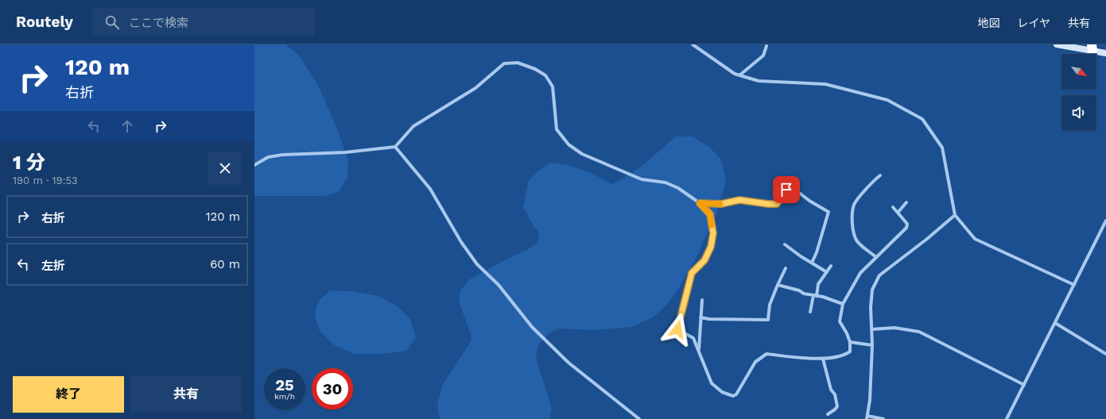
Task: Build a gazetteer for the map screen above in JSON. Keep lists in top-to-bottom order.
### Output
{
  "north": "bottom right",
  "page": {
    "header": "Routely",
    "search": "ここで検索",
    "nav": ["地図", "レイヤ", "共有"],
    "turn": ["120 m", "右折"],
    "heading": ["1 分", "190 m · 19:53"],
    "list": [
      {
        "name": "右折",
        "value": "120 m"
      },
      {
        "name": "左折",
        "value": "60 m"
      }
    ],
    "speed": "25 km/h",
    "limit": "30",
    "buttons": ["終了", "共有"]
  }
}
